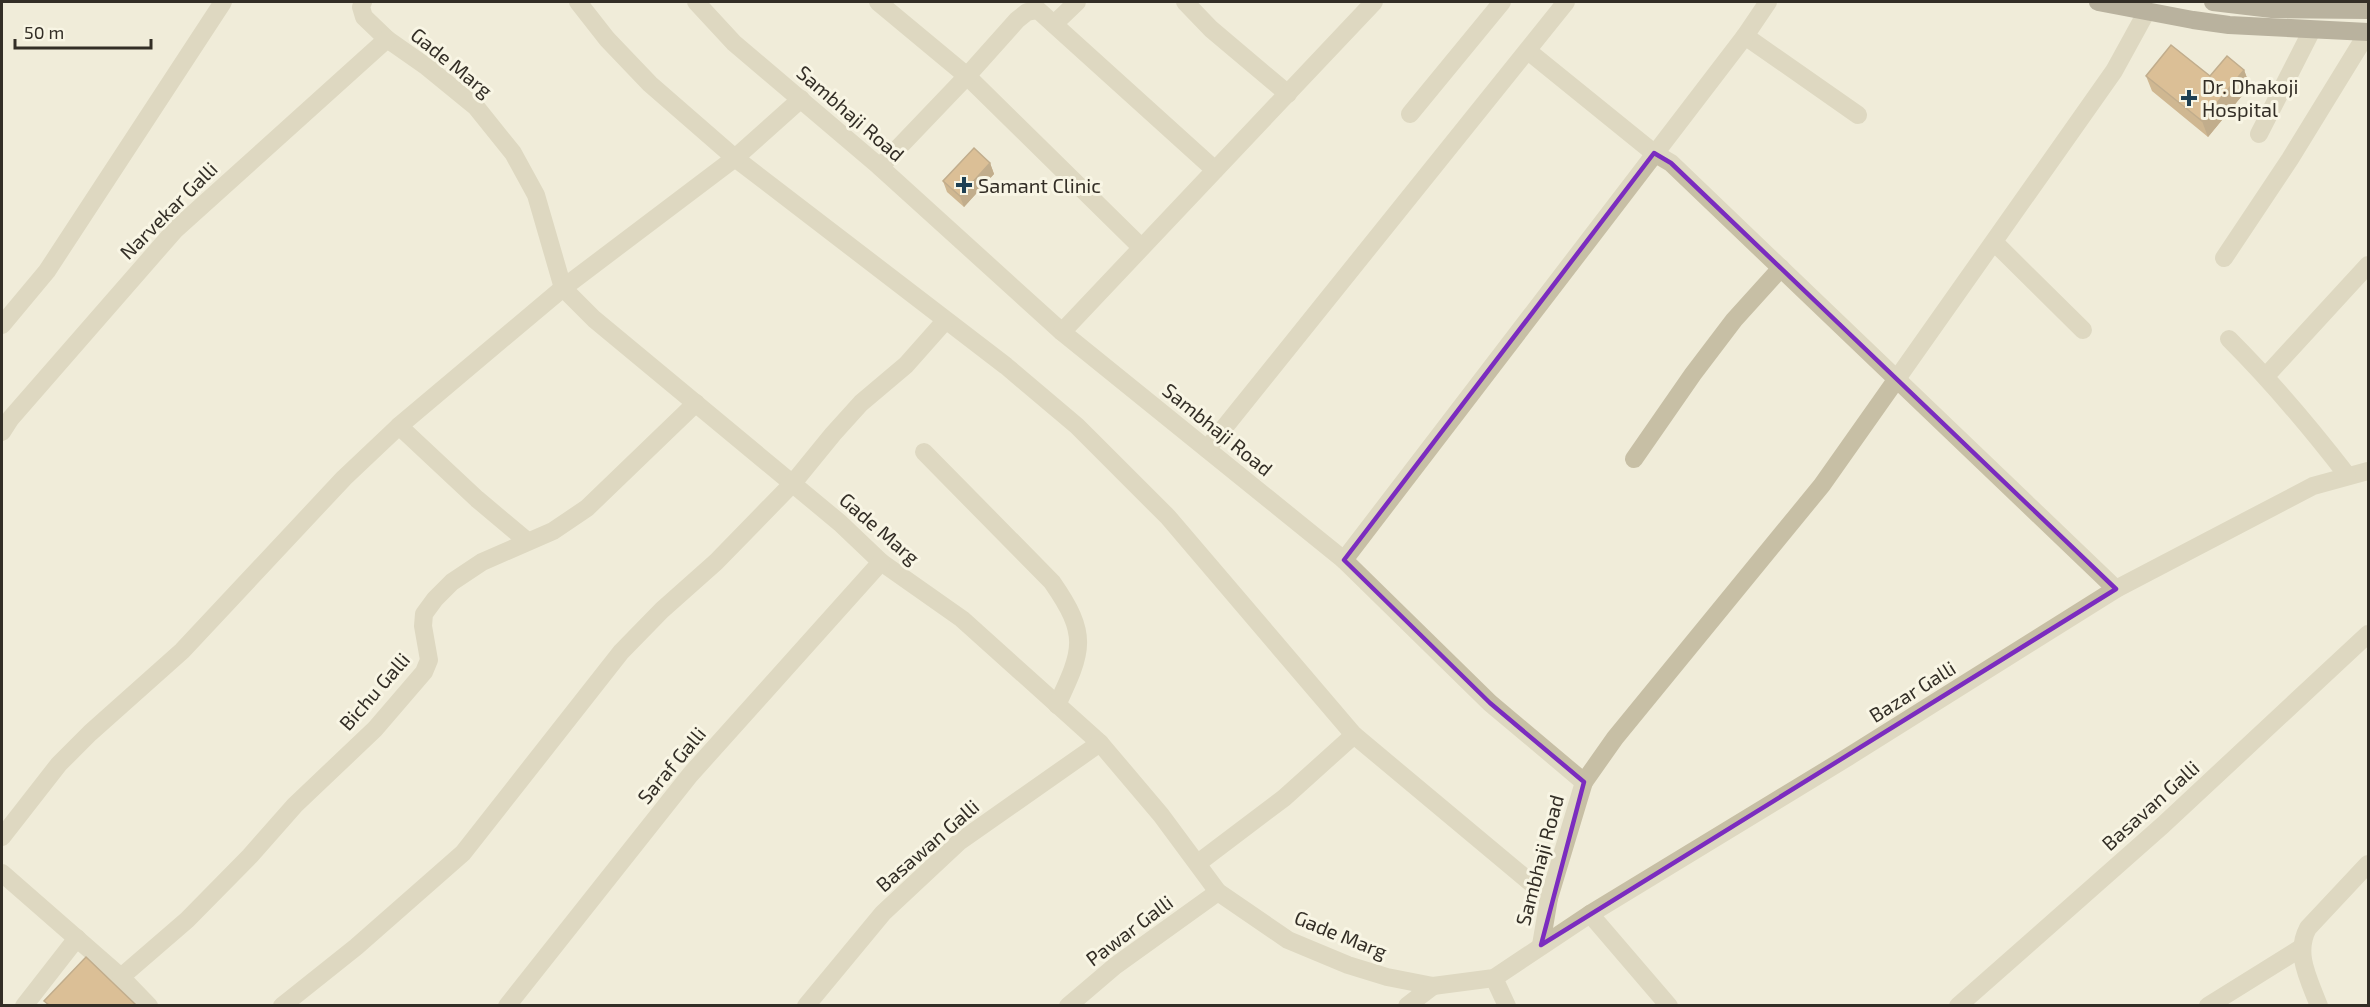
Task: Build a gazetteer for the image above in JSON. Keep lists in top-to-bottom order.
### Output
{
  "streets": {
    "street": [
      "Gade Marg",
      "Sambhaji Road",
      "Narvekar Galli",
      "Bichu Galli",
      "Bazar Galli",
      "Saraf Galli",
      "Basavan Galli",
      "Basawan Galli",
      "Pawar Galli"
    ]
  },
  "crossings": [
    ["Gade Marg", "Narvekar Galli"],
    ["Gade Marg", "Bichu Galli"],
    ["Gade Marg", "Bazar Galli"],
    ["Gade Marg", "Saraf Galli"],
    ["Gade Marg", "Basawan Galli"],
    ["Gade Marg", "Pawar Galli"],
    ["Sambhaji Road", "Bazar Galli"]
  ],
  "places": {
    "health": ["Dr. Dhakoji Hospital", "Samant Clinic"]
  },
  "scale_bar": "50 m"
}
